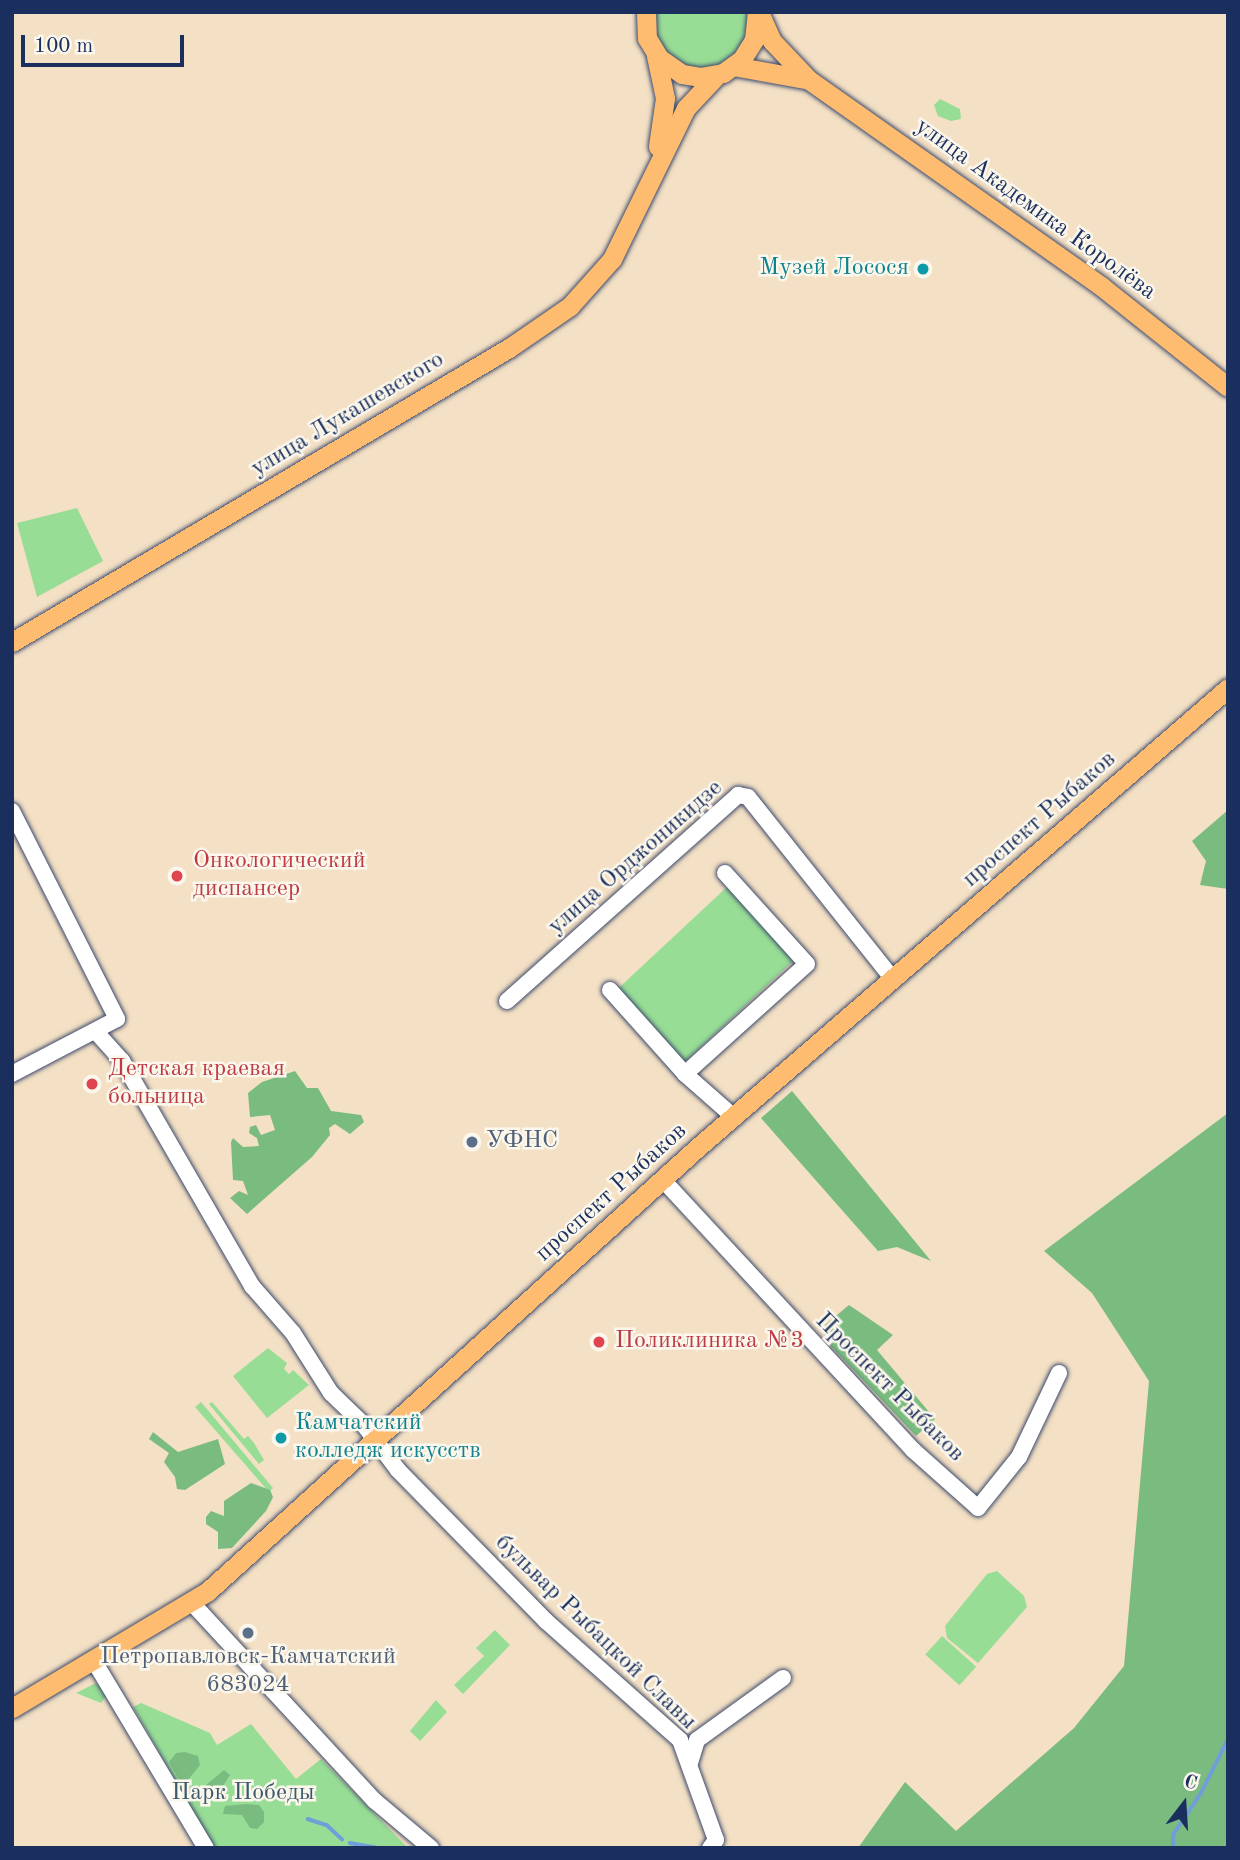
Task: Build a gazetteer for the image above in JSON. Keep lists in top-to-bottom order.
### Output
{
  "streets": {
    "main road": ["улица Академика Королёва", "улица Лукашевского", "проспект Рыбаков"],
    "street": ["улица Орджоникидзе", "Проспект Рыбаков", "бульвар Рыбацкой Славы"]
  },
  "crossings": [
    ["улица Академика Королёва", "улица Лукашевского"],
    ["проспект Рыбаков", "улица Орджоникидзе"],
    ["проспект Рыбаков", "Проспект Рыбаков"],
    ["проспект Рыбаков", "бульвар Рыбацкой Славы"]
  ],
  "parks": ["Парк Победы"],
  "places": [
    "Музей Лосося",
    "Онкологический диспансер",
    "Детская краевая больница",
    "УФНС",
    "Поликлиника №3",
    "Камчатский колледж искусств",
    "Петропавловск-Камчатский 683024"
  ],
  "scale_bar": "100 m",
  "north": "top"
}
